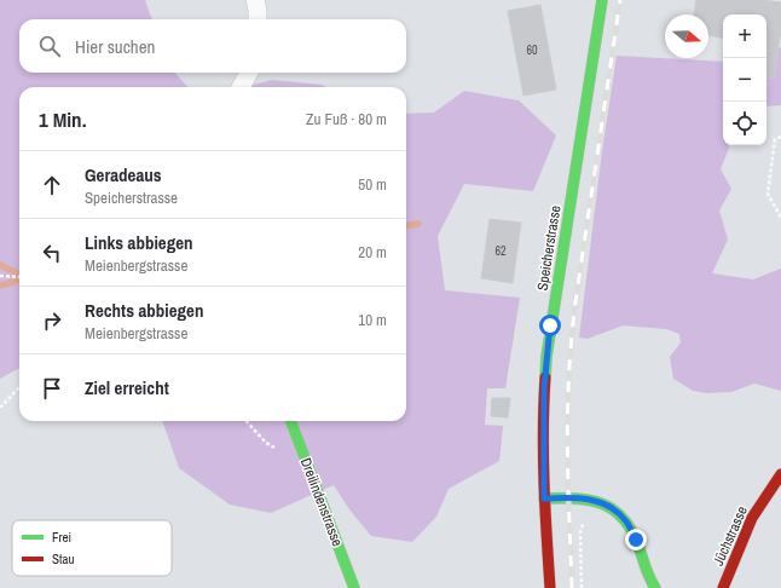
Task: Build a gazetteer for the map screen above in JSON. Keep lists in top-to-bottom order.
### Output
{
  "streets": {
    "main road": ["Speicherstrasse", "Dreilindenstrasse", "Jüchstrasse"]
  },
  "house_numbers": ["60", "62"],
  "legend": ["Frei", "Stau"],
  "north": "right",
  "page": {
    "map_buttons": ["+", "−"],
    "search": "Hier suchen",
    "heading": ["1 Min.", "Zu Fuß · 80 m"],
    "list": [
      ["Geradeaus", "Speicherstrasse", "50 m"],
      ["Links abbiegen", "Meienbergstrasse", "20 m"],
      ["Rechts abbiegen", "Meienbergstrasse", "10 m"],
      "Ziel erreicht"
    ]
  }
}
